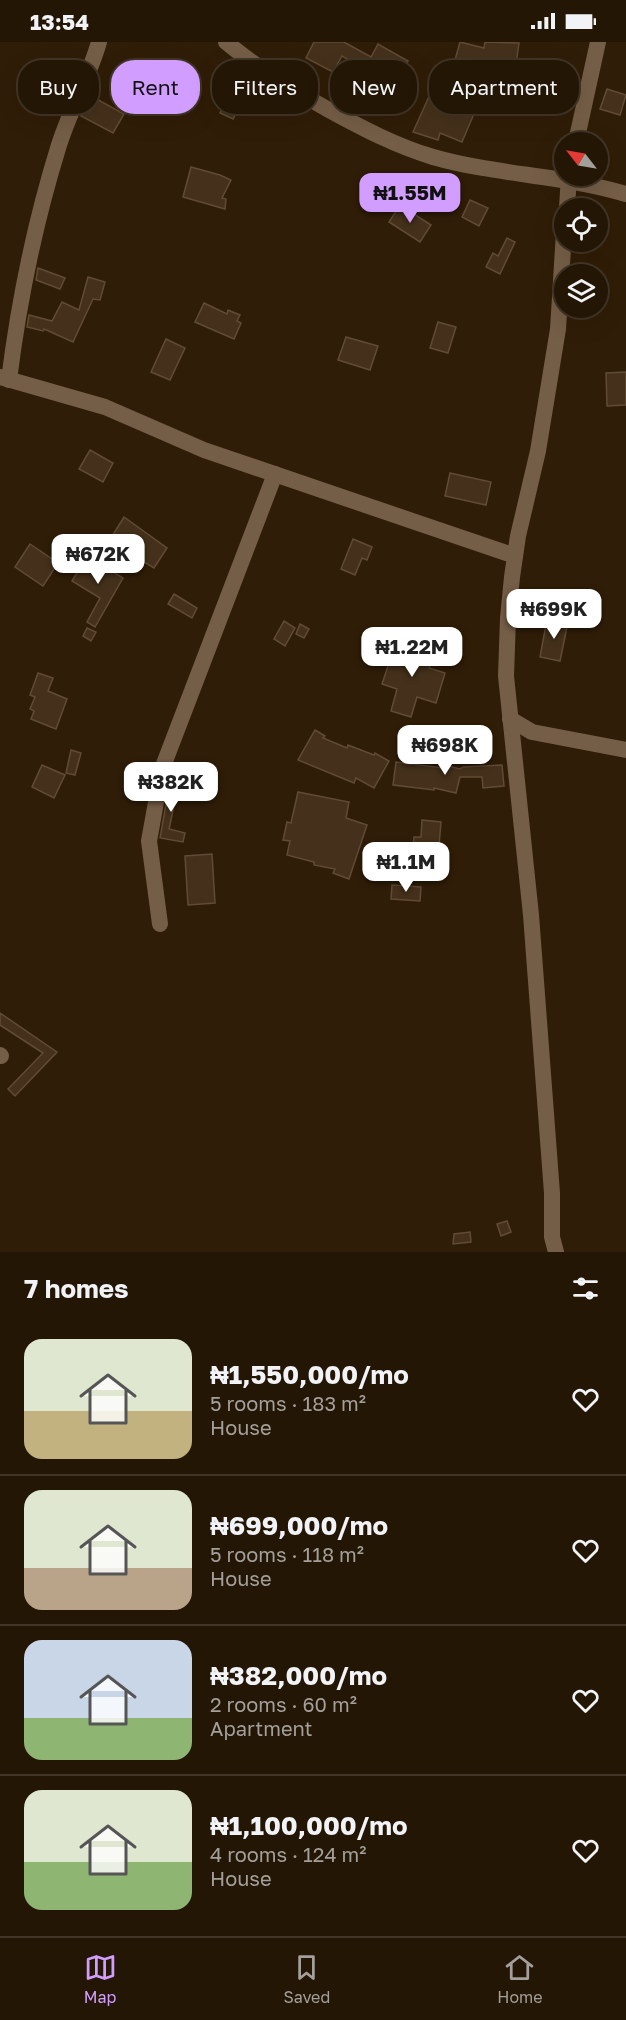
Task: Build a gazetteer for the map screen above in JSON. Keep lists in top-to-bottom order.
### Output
{
  "north": "top left",
  "page": {
    "status": "13:54",
    "chip": [
      "Buy",
      "Rent",
      "Filters",
      "New",
      "Apartment"
    ],
    "price": [
      "₦1.55M",
      "₦672K",
      "₦699K",
      "₦1.22M",
      "₦698K",
      "₦382K",
      "₦1.1M"
    ],
    "heading": "7 homes",
    "list": [
      {
        "name": "₦1,550,000/mo",
        "note": "5 rooms · 183 m² · House"
      },
      {
        "name": "₦699,000/mo",
        "note": "5 rooms · 118 m² · House"
      },
      {
        "name": "₦382,000/mo",
        "note": "2 rooms · 60 m² · Apartment"
      },
      {
        "name": "₦1,100,000/mo",
        "note": "4 rooms · 124 m² · House"
      }
    ],
    "tabs": ["Map", "Saved", "Home"]
  }
}
